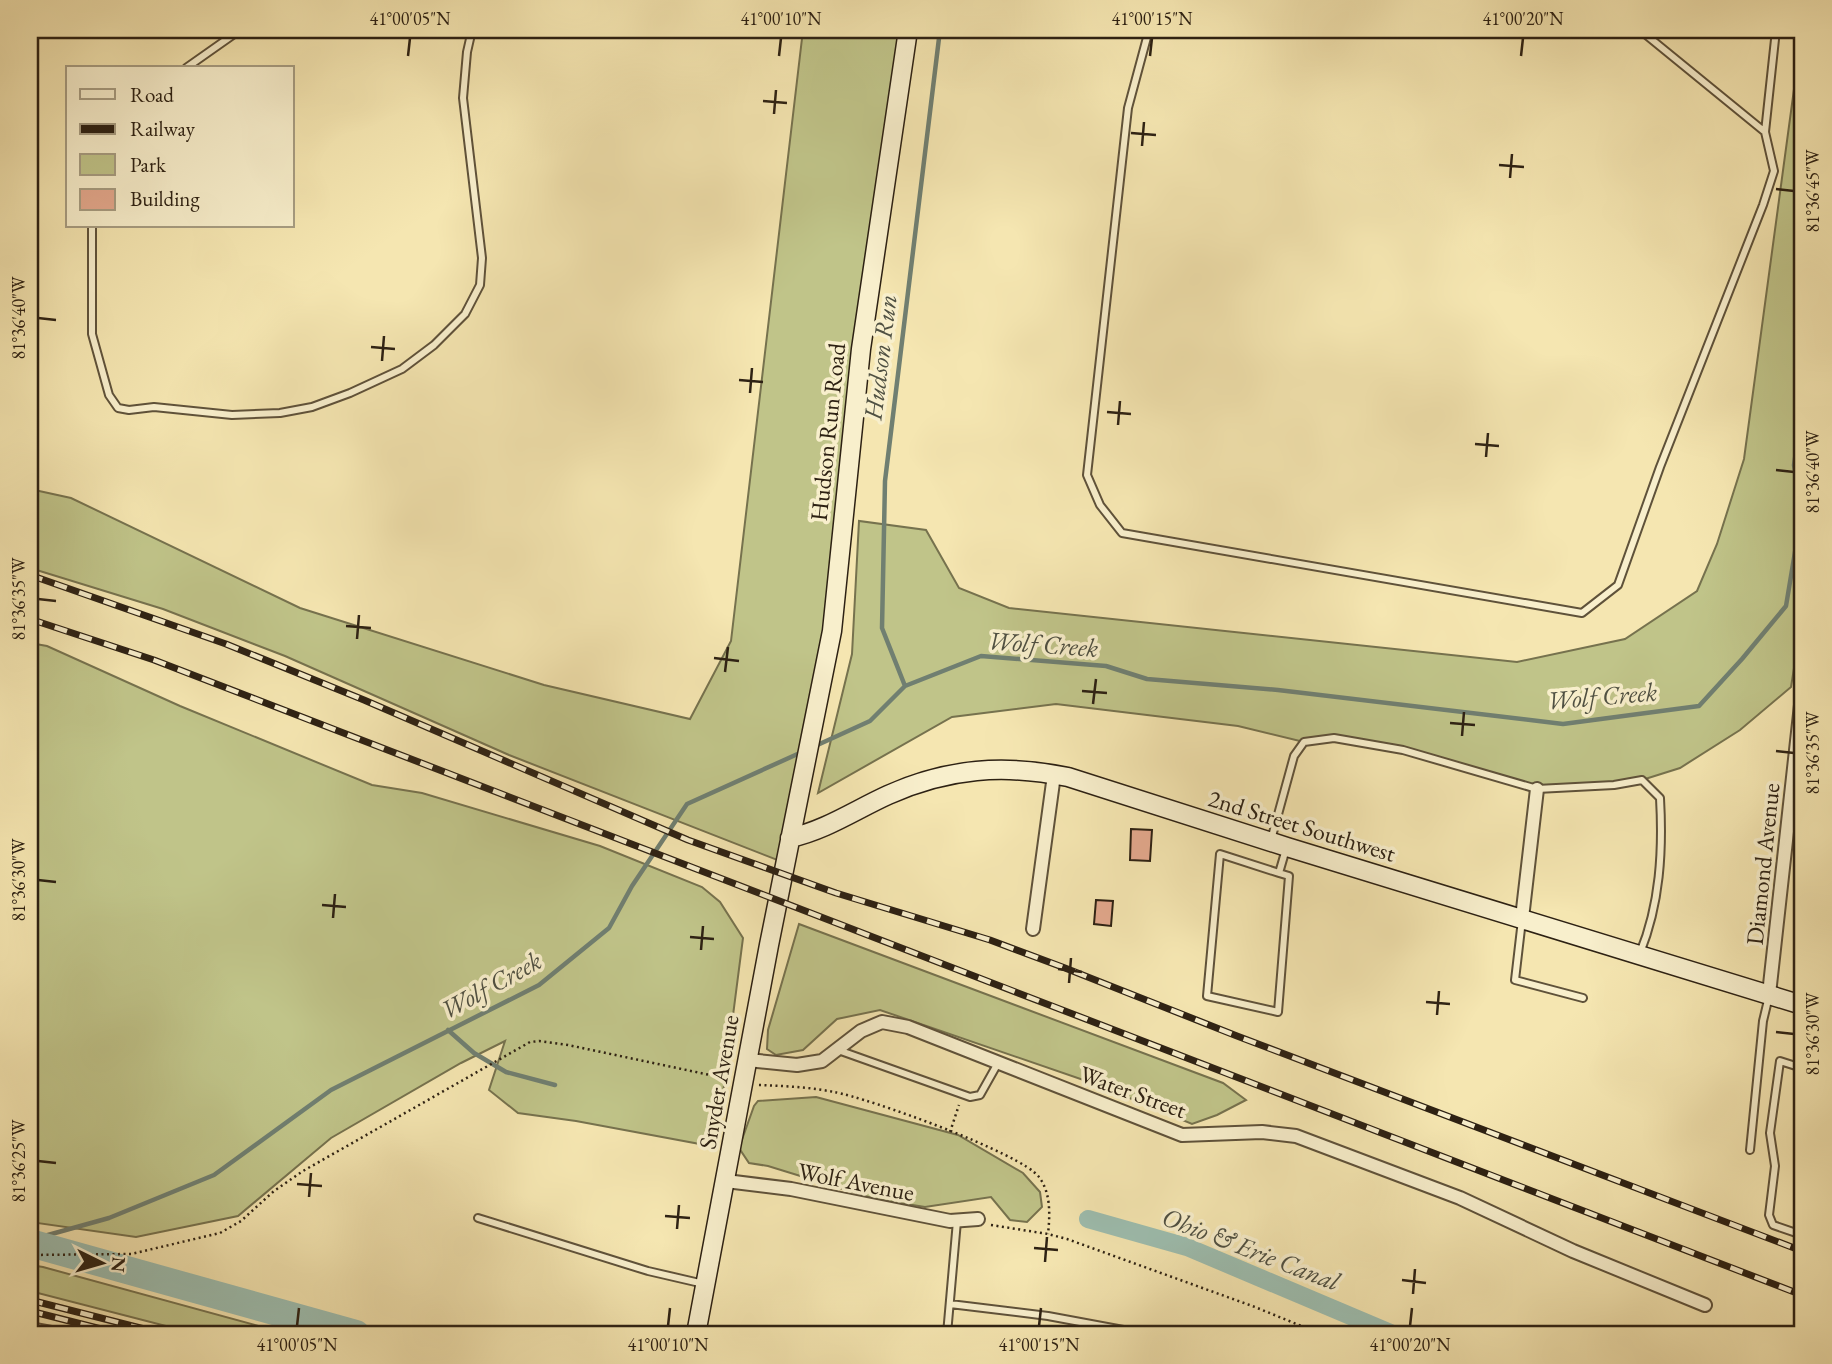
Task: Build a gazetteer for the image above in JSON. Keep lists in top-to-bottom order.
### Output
{
  "streets": {
    "main road": ["Hudson Run Road", "2nd Street Southwest", "Snyder Avenue"],
    "street": ["Diamond Avenue", "Water Street", "Wolf Avenue"]
  },
  "crossings": [
    ["Hudson Run Road", "2nd Street Southwest"],
    ["Hudson Run Road", "Snyder Avenue"],
    ["2nd Street Southwest", "Diamond Avenue"],
    ["2nd Street Southwest", "Snyder Avenue"],
    ["Snyder Avenue", "Water Street"],
    ["Snyder Avenue", "Wolf Avenue"]
  ],
  "water": ["Hudson Run", "Wolf Creek", "Ohio & Erie Canal"],
  "legend": [
    "Road",
    "Railway",
    "Park",
    "Building"
  ],
  "north": "right",
  "coordinates": [
    "41°00'05\"N",
    "41°00'10\"N",
    "41°00'15\"N",
    "41°00'20\"N",
    "81°36'45\"W",
    "81°36'40\"W",
    "81°36'35\"W",
    "81°36'30\"W",
    "81°36'25\"W"
  ]
}
